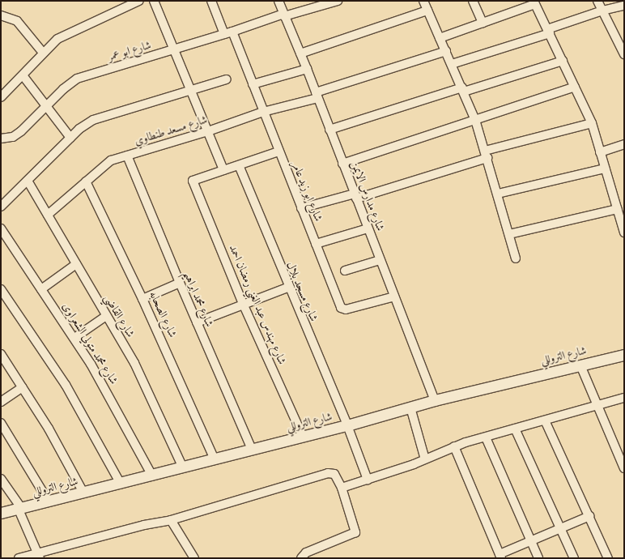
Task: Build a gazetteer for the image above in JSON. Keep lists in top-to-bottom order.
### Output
{
  "streets": {
    "street": [
      "شارع ابو عمر",
      "شارع مسعد طنطاوي",
      "شارع ابو زيد عامر",
      "شارع مدارس الايمن",
      "شارع مسجد بلال",
      "شارع محمد ابراهيم",
      "شارع مهندس عبد الغني رمضان احمد",
      "شارع الصحابه",
      "شارع القاضي",
      "شارع محمد متولي الشعراوى",
      "شارع التروللي"
    ]
  },
  "crossings": [
    ["شارع ابو عمر", "شارع ابو زيد عامر"],
    ["شارع ابو عمر", "شارع مدارس الايمن"],
    ["شارع مسعد طنطاوي", "شارع ابو زيد عامر"],
    ["شارع مسعد طنطاوي", "شارع مدارس الايمن"],
    ["شارع مسعد طنطاوي", "شارع محمد ابراهيم"],
    ["شارع مسعد طنطاوي", "شارع الصحابه"],
    ["شارع مسعد طنطاوي", "شارع القاضي"],
    ["شارع ابو زيد عامر", "شارع مدارس الايمن"],
    ["شارع مدارس الايمن", "شارع التروللي"],
    ["شارع مسجد بلال", "شارع التروللي"],
    ["شارع محمد ابراهيم", "شارع التروللي"],
    ["شارع مهندس عبد الغني رمضان احمد", "شارع التروللي"],
    ["شارع الصحابه", "شارع التروللي"],
    ["شارع القاضي", "شارع التروللي"],
    ["شارع محمد متولي الشعراوى", "شارع التروللي"]
  ]
}
